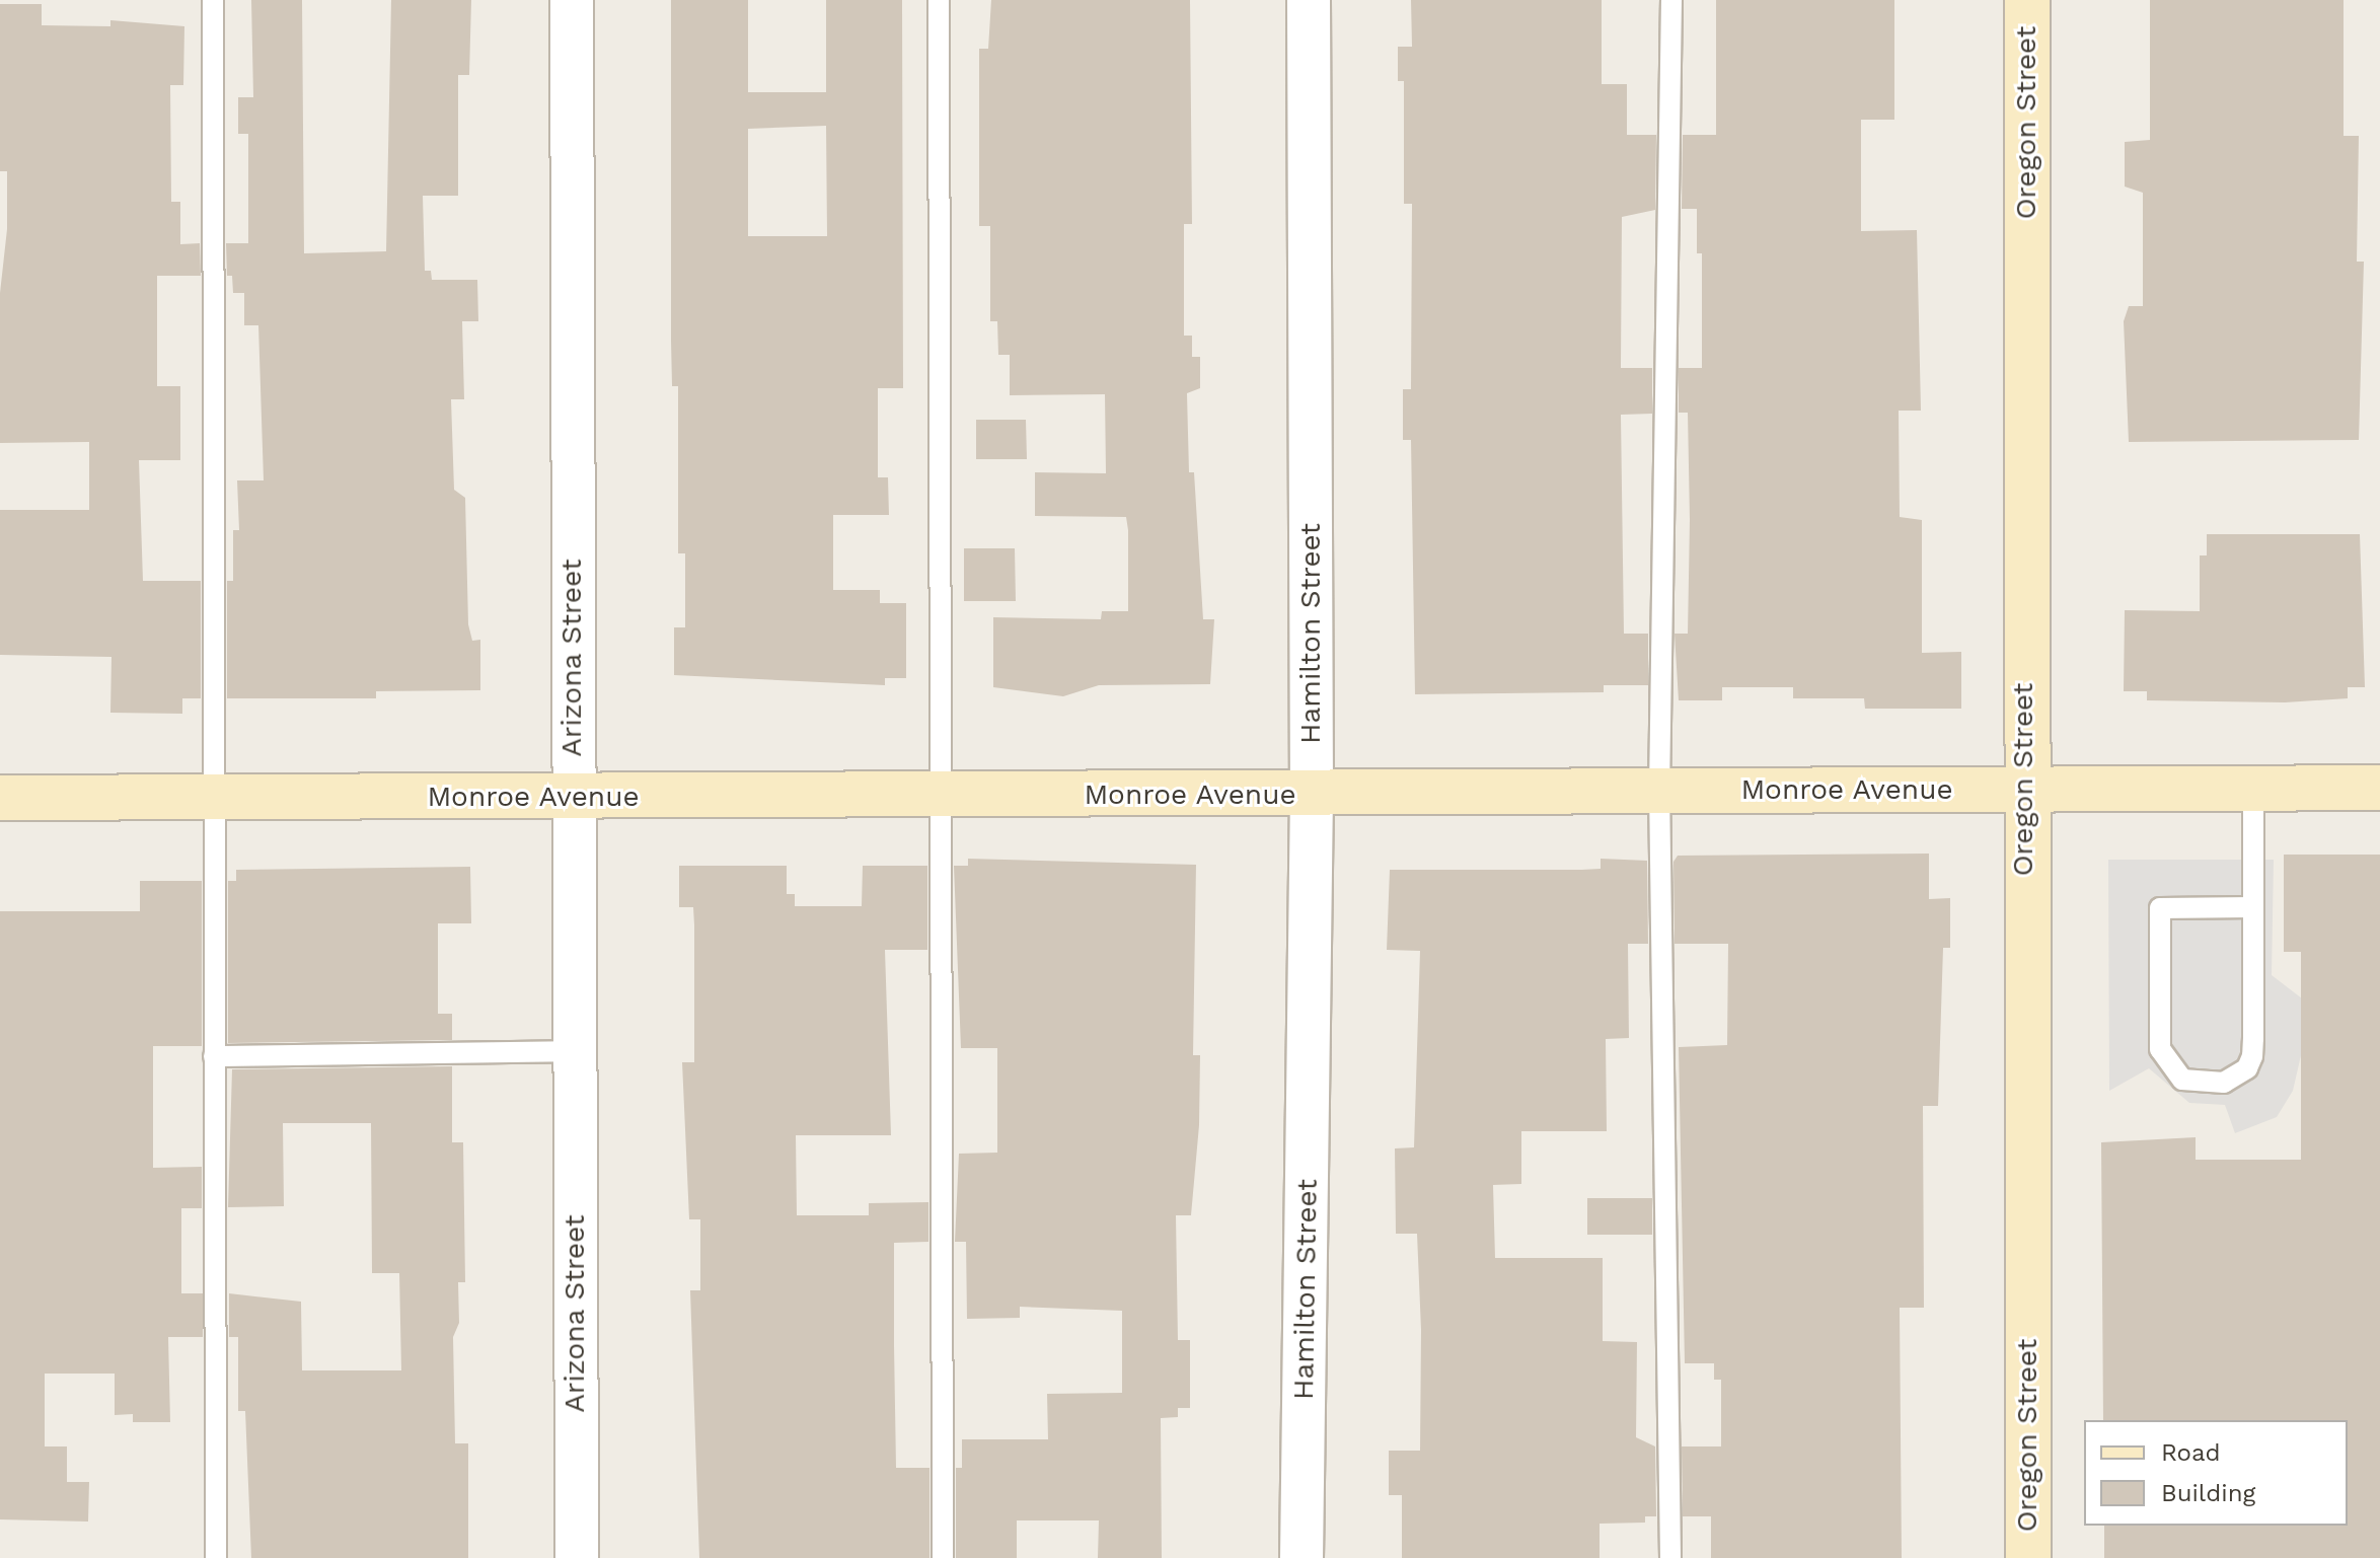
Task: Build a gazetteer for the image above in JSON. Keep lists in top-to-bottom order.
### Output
{
  "streets": {
    "street": [
      "Oregon Street",
      "Hamilton Street",
      "Arizona Street",
      "Monroe Avenue"
    ]
  },
  "crossings": [
    ["Oregon Street", "Monroe Avenue"],
    ["Hamilton Street", "Monroe Avenue"],
    ["Arizona Street", "Monroe Avenue"]
  ],
  "legend": ["Road", "Building"]
}
